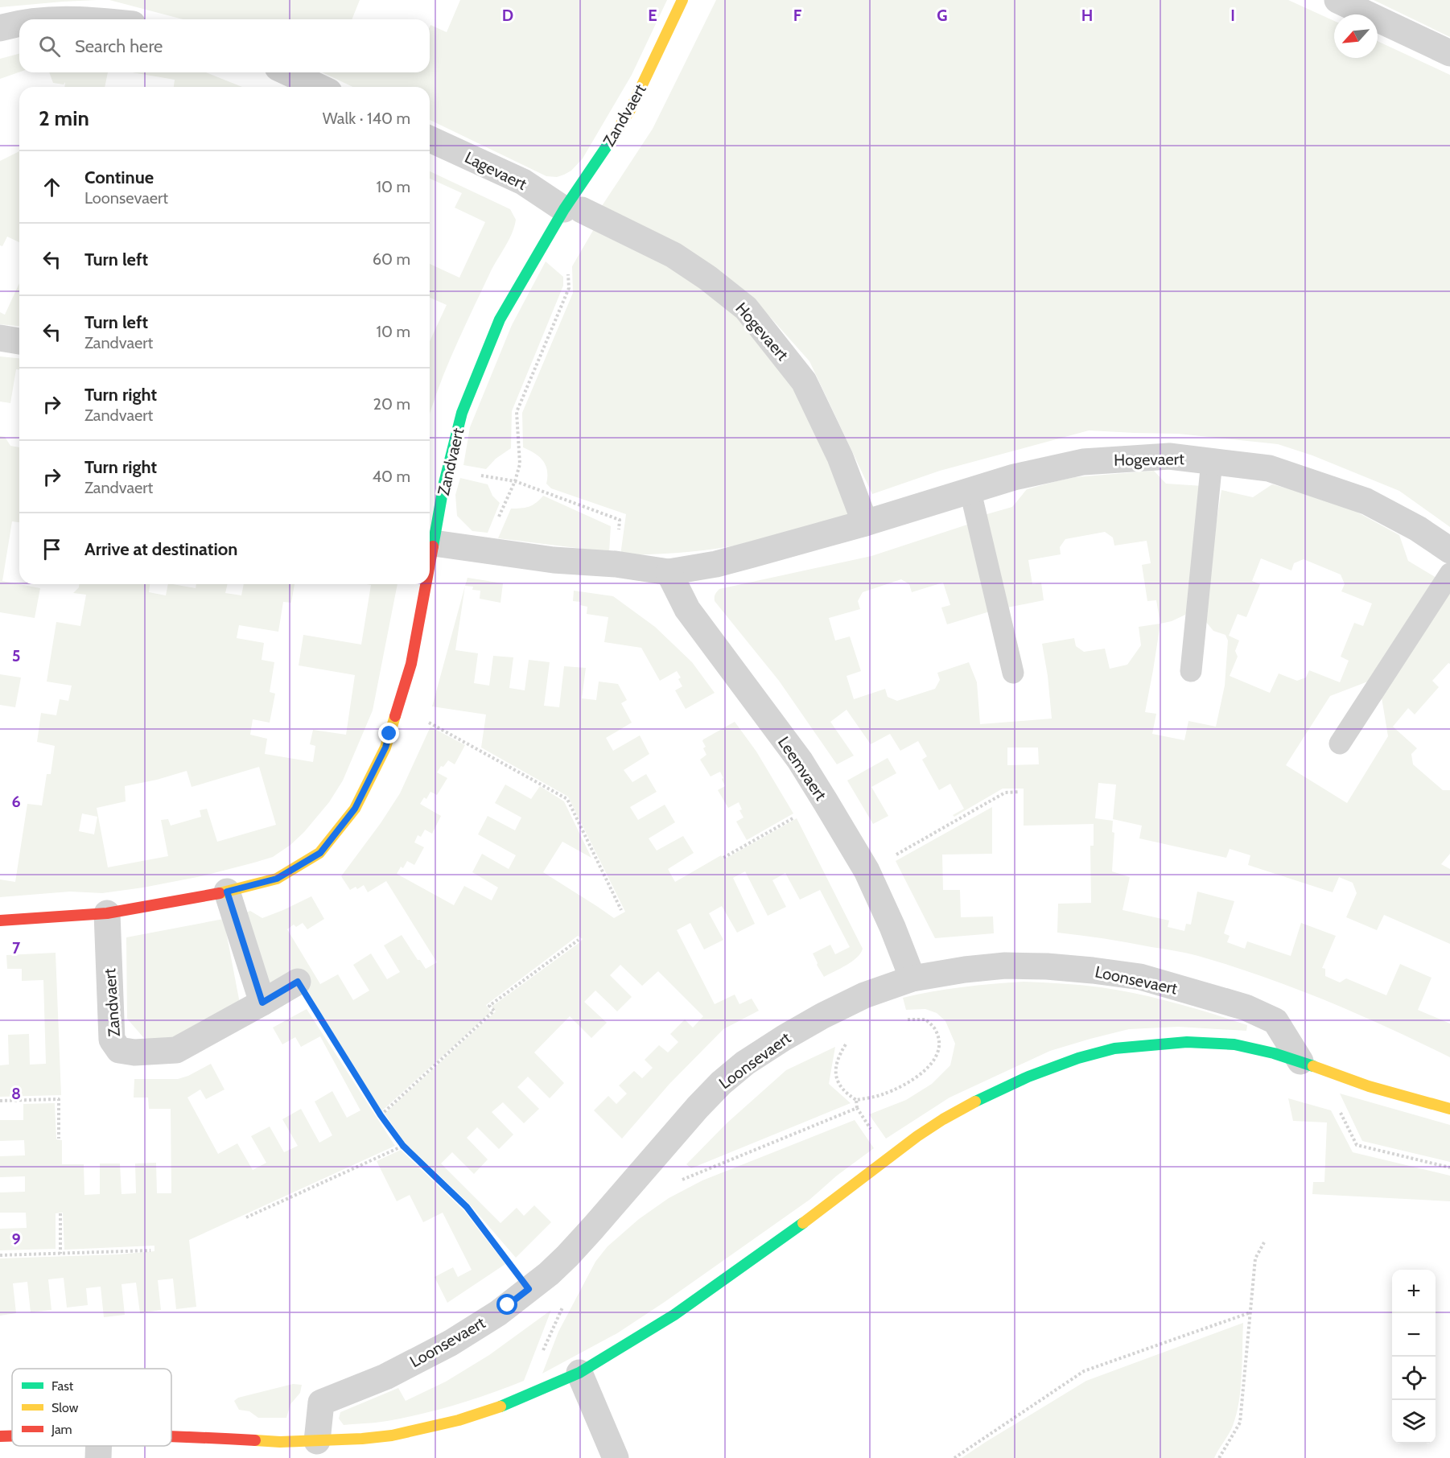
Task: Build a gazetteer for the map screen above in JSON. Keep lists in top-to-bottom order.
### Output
{
  "streets": {
    "street": [
      "Zandvaert",
      "Lagevaert",
      "Hogevaert",
      "Leemvaert",
      "Loonsevaert"
    ]
  },
  "crossings": [
    ["Zandvaert", "Lagevaert"],
    ["Zandvaert", "Hogevaert"],
    ["Lagevaert", "Hogevaert"],
    ["Hogevaert", "Leemvaert"],
    ["Leemvaert", "Loonsevaert"]
  ],
  "legend": ["Fast", "Slow", "Jam"],
  "north": "bottom left",
  "page": {
    "search": "Search here",
    "heading": ["2 min", "Walk · 140 m"],
    "list": [
      ["Continue", "Loonsevaert", "10 m"],
      ["Turn left", "60 m"],
      ["Turn left", "Zandvaert", "10 m"],
      ["Turn right", "Zandvaert", "20 m"],
      ["Turn right", "Zandvaert", "40 m"],
      "Arrive at destination"
    ],
    "map_buttons": ["+", "−"]
  },
  "grid": {
    "columns": [
      "D",
      "E",
      "F",
      "G",
      "H",
      "I"
    ],
    "rows": [
      "5",
      "6",
      "7",
      "8",
      "9"
    ]
  }
}
